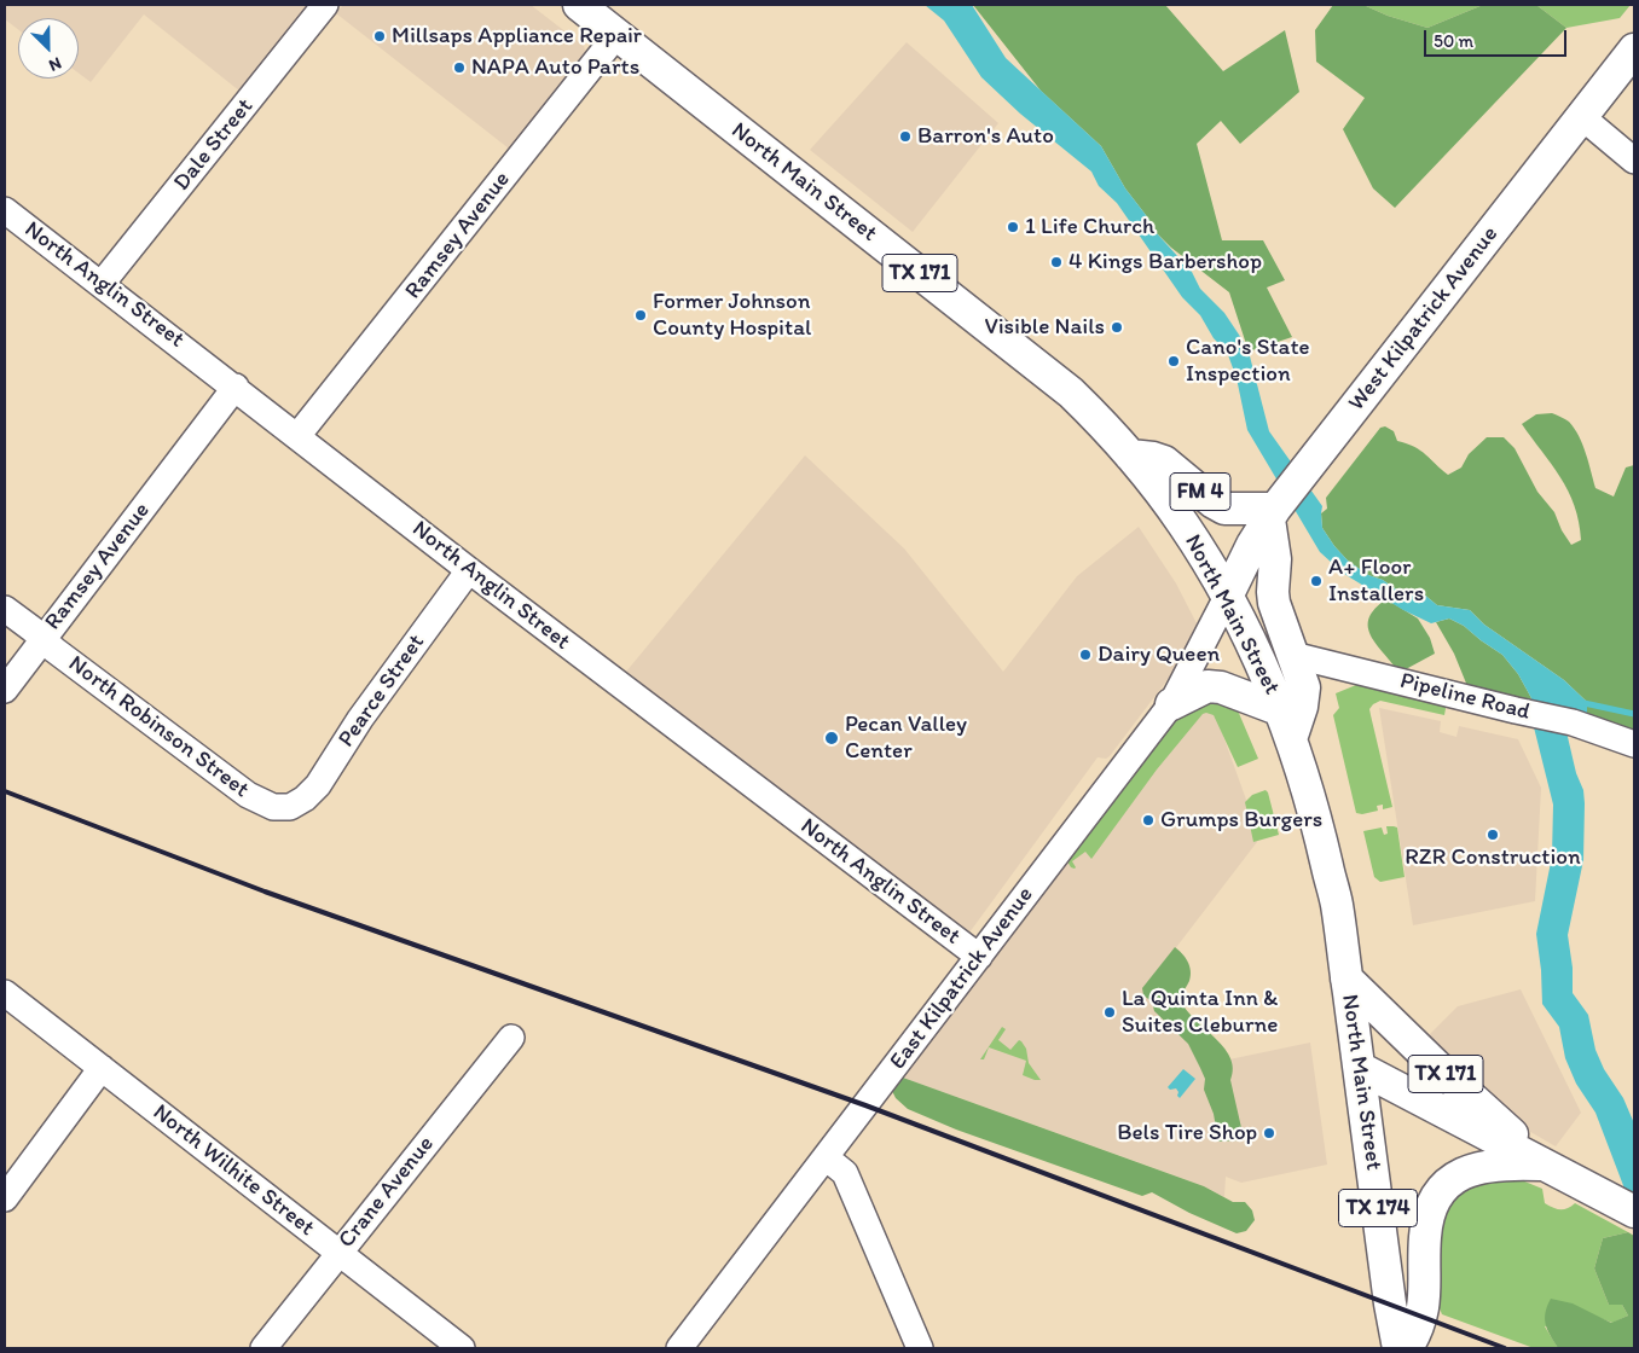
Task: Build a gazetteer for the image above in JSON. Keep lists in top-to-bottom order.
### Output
{
  "streets": {
    "main road": [
      "North Main Street",
      "TX 171",
      "West Kilpatrick Avenue",
      "FM 4",
      "TX 174"
    ],
    "street": [
      "Dale Street",
      "Ramsey Avenue",
      "North Anglin Street",
      "Pearce Street",
      "Pipeline Road",
      "North Robinson Street",
      "East Kilpatrick Avenue",
      "North Wilhite Street",
      "Crane Avenue"
    ]
  },
  "crossings": [
    ["Dale Street", "North Anglin Street"],
    ["North Main Street", "Ramsey Avenue"],
    ["North Main Street", "TX 171"],
    ["North Main Street", "West Kilpatrick Avenue"],
    ["North Main Street", "FM 4"],
    ["North Main Street", "East Kilpatrick Avenue"],
    ["Ramsey Avenue", "North Anglin Street"],
    ["Ramsey Avenue", "North Robinson Street"],
    ["North Anglin Street", "Pearce Street"],
    ["North Anglin Street", "East Kilpatrick Avenue"],
    ["West Kilpatrick Avenue", "FM 4"],
    ["West Kilpatrick Avenue", "East Kilpatrick Avenue"],
    ["Pearce Street", "North Robinson Street"],
    ["North Wilhite Street", "Crane Avenue"]
  ],
  "places": [
    "Millsaps Appliance Repair",
    "NAPA Auto Parts",
    "Barron's Auto",
    "1 Life Church",
    "4 Kings Barbershop",
    "Former Johnson County Hospital",
    "Visible Nails",
    "Cano's State Inspection",
    "A+ Floor Installers",
    "Dairy Queen",
    "Pecan Valley Center",
    "Grumps Burgers",
    "RZR Construction",
    "La Quinta Inn & Suites Cleburne",
    "Bels Tire Shop"
  ],
  "scale_bar": "50 m",
  "north": "bottom right"
}
